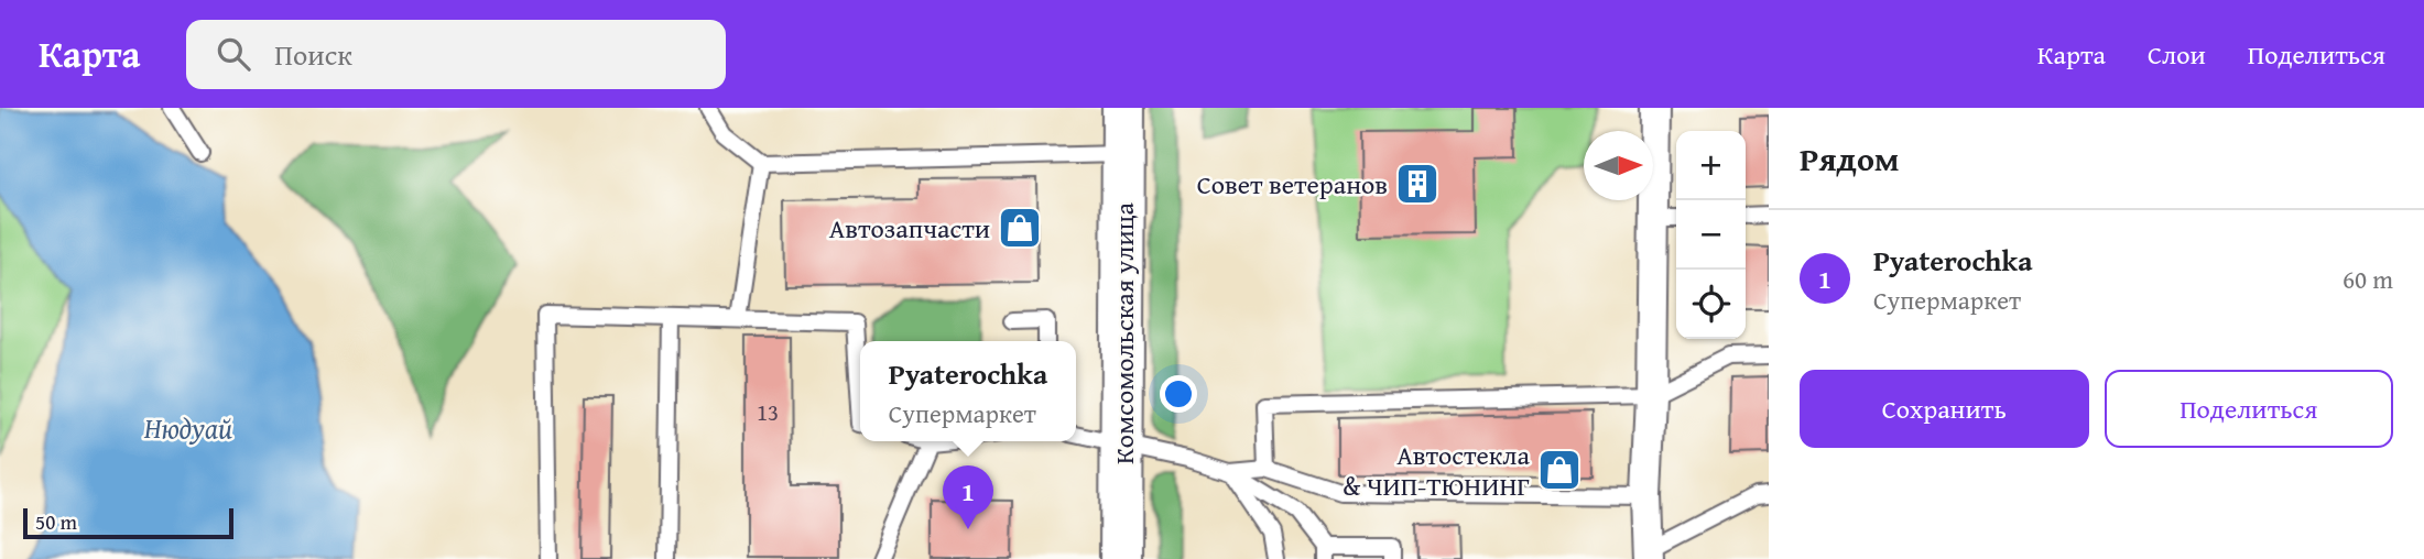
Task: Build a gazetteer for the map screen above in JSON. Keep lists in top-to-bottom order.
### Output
{
  "streets": {
    "main road": ["Комсомольская улица"]
  },
  "water": ["Нюдуай"],
  "places": {
    "building": ["Совет ветеранов"],
    "shop": ["Автозапчасти", "Автостекла & ЧИП-ТЮНИНГ"]
  },
  "house_numbers": ["13"],
  "scale_bar": "50 m",
  "north": "right",
  "page": {
    "header": "Карта",
    "search": "Поиск",
    "nav": ["Карта", "Слои", "Поделиться"],
    "heading": "Рядом",
    "map_buttons": ["+", "−"],
    "list": [
      {
        "mark": "1",
        "name": "Pyaterochka",
        "note": "Супермаркет",
        "value": "60 m"
      }
    ],
    "popup": ["Pyaterochka", "Супермаркет"],
    "buttons": ["Сохранить", "Поделиться"],
    "pins": "1",
    "scale": "50 m"
  }
}
